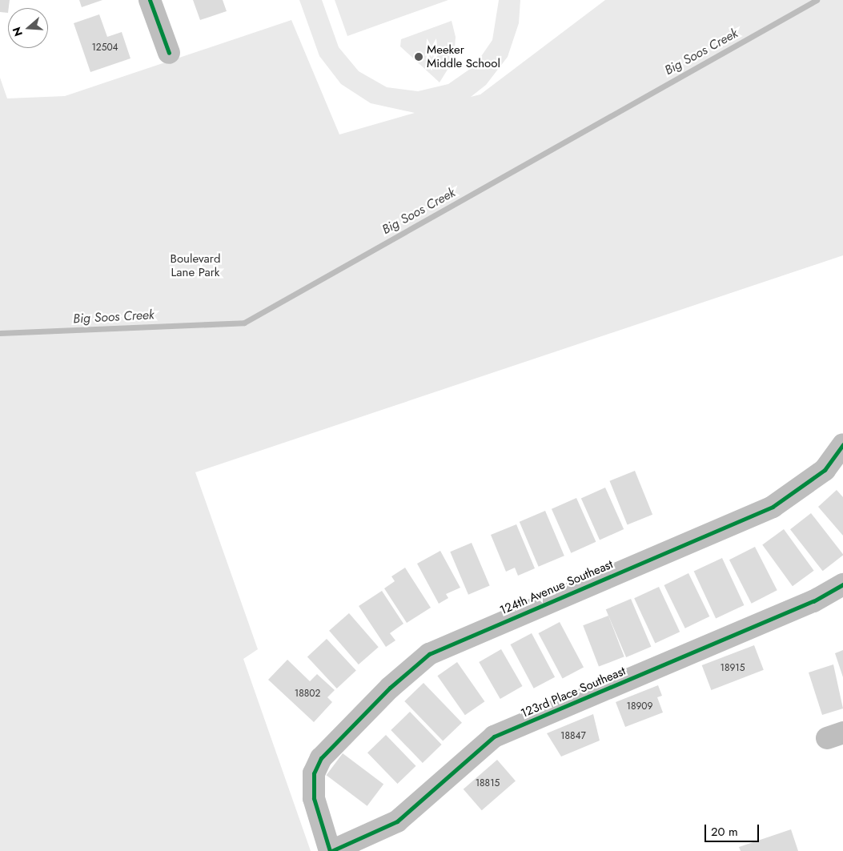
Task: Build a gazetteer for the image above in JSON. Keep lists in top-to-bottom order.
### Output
{
  "streets": {
    "street": ["124th Avenue Southeast", "123rd Place Southeast"]
  },
  "crossings": [
    ["124th Avenue Southeast", "123rd Place Southeast"]
  ],
  "water": ["Big Soos Creek"],
  "parks": ["Boulevard Lane Park"],
  "places": ["Meeker Middle School"],
  "house_numbers": [
    "12504",
    "18915",
    "18802",
    "18909",
    "18847",
    "18815"
  ],
  "scale_bar": "20 m",
  "north": "left"
}
